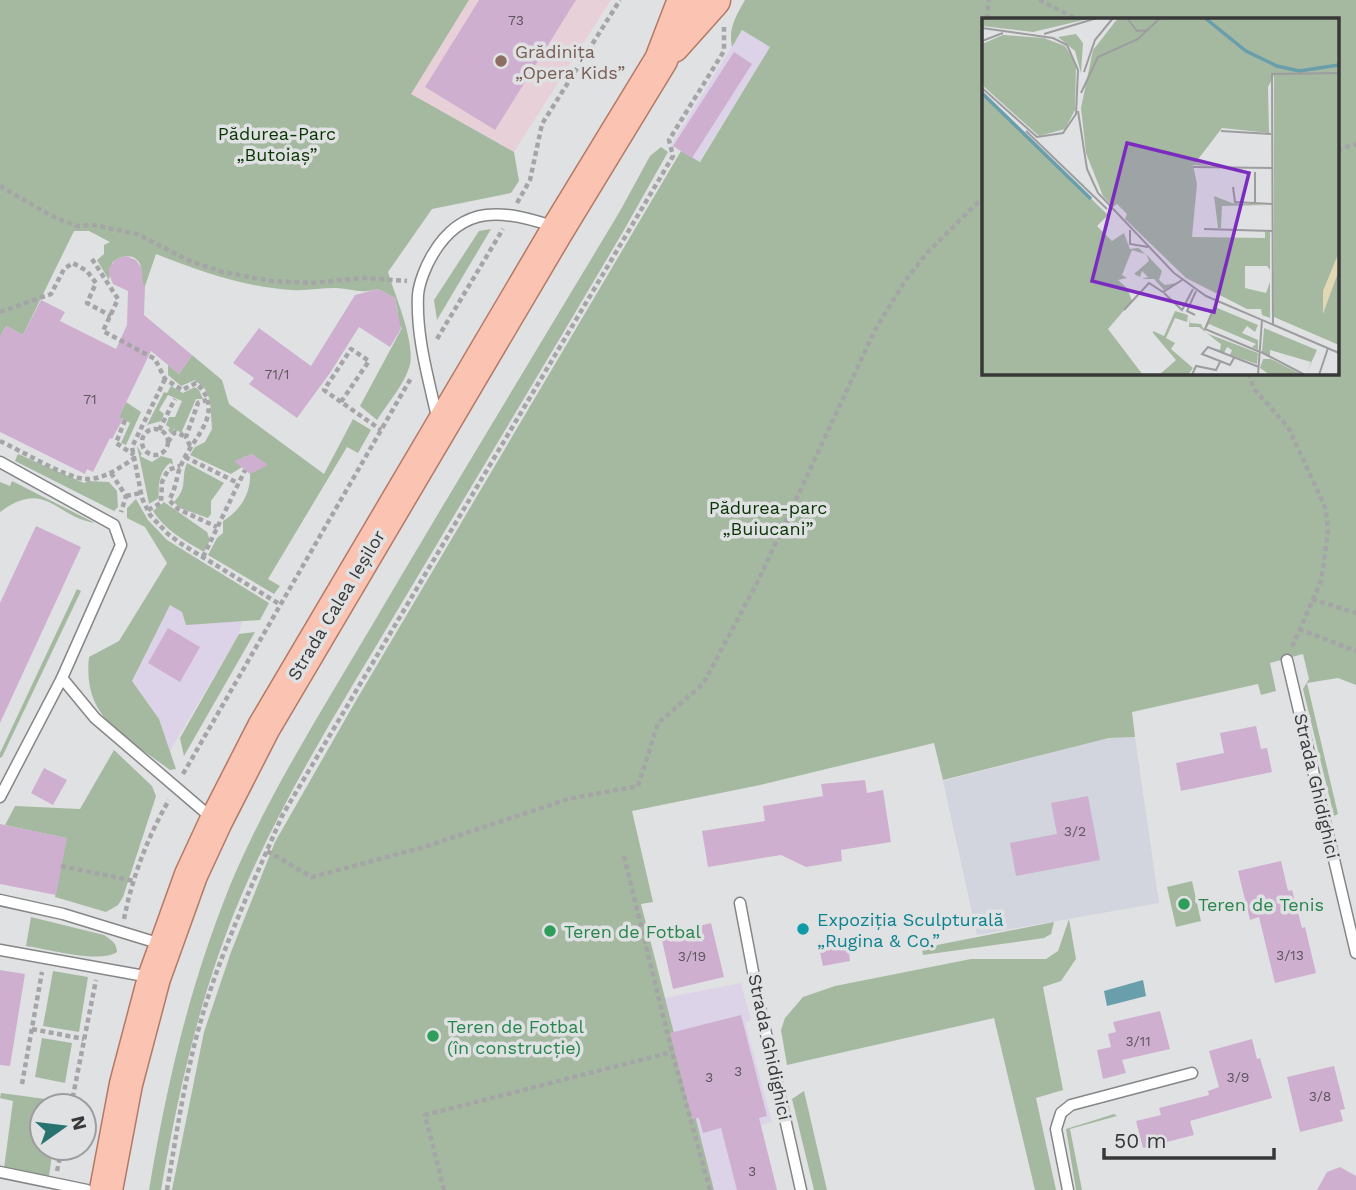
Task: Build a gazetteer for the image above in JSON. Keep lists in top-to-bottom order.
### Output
{
  "streets": {
    "main road": ["Strada Calea Ieșilor"],
    "lane": ["Strada Ghidighici"]
  },
  "parks": ["Pădurea-Parc „Butoiaș”", "Pădurea-parc „Buiucani”"],
  "places": [
    "Grădinița „Opera Kids”",
    "Teren de Tenis",
    "Expoziția Sculpturală „Rugina & Co.”",
    "Teren de Fotbal",
    "Teren de Fotbal (în construcție)"
  ],
  "house_numbers": [
    "73",
    "71/1",
    "71",
    "3/2",
    "3/13",
    "3/19",
    "3/11",
    "3",
    "3",
    "3/9",
    "3/8",
    "3"
  ],
  "scale_bar": "50 m",
  "north": "right"
}
